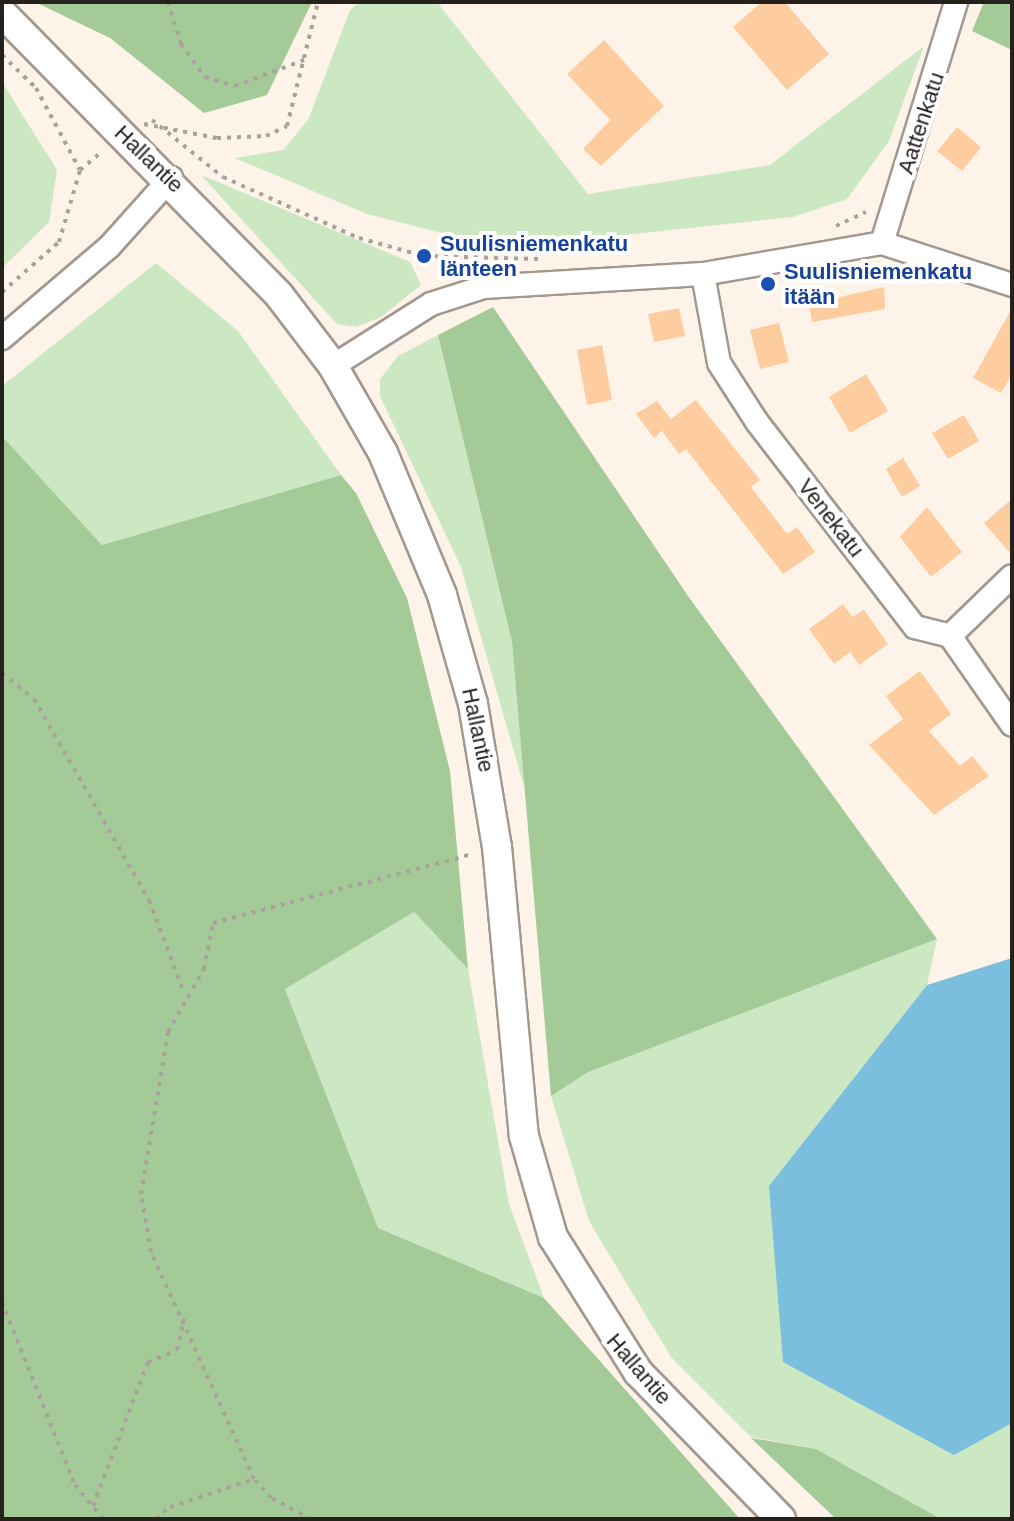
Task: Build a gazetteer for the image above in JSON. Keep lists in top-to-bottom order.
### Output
{
  "streets": {
    "street": ["Aattenkatu", "Hallantie", "Venekatu"]
  },
  "places": ["Suulisniemenkatu länteen", "Suulisniemenkatu itään"]
}
